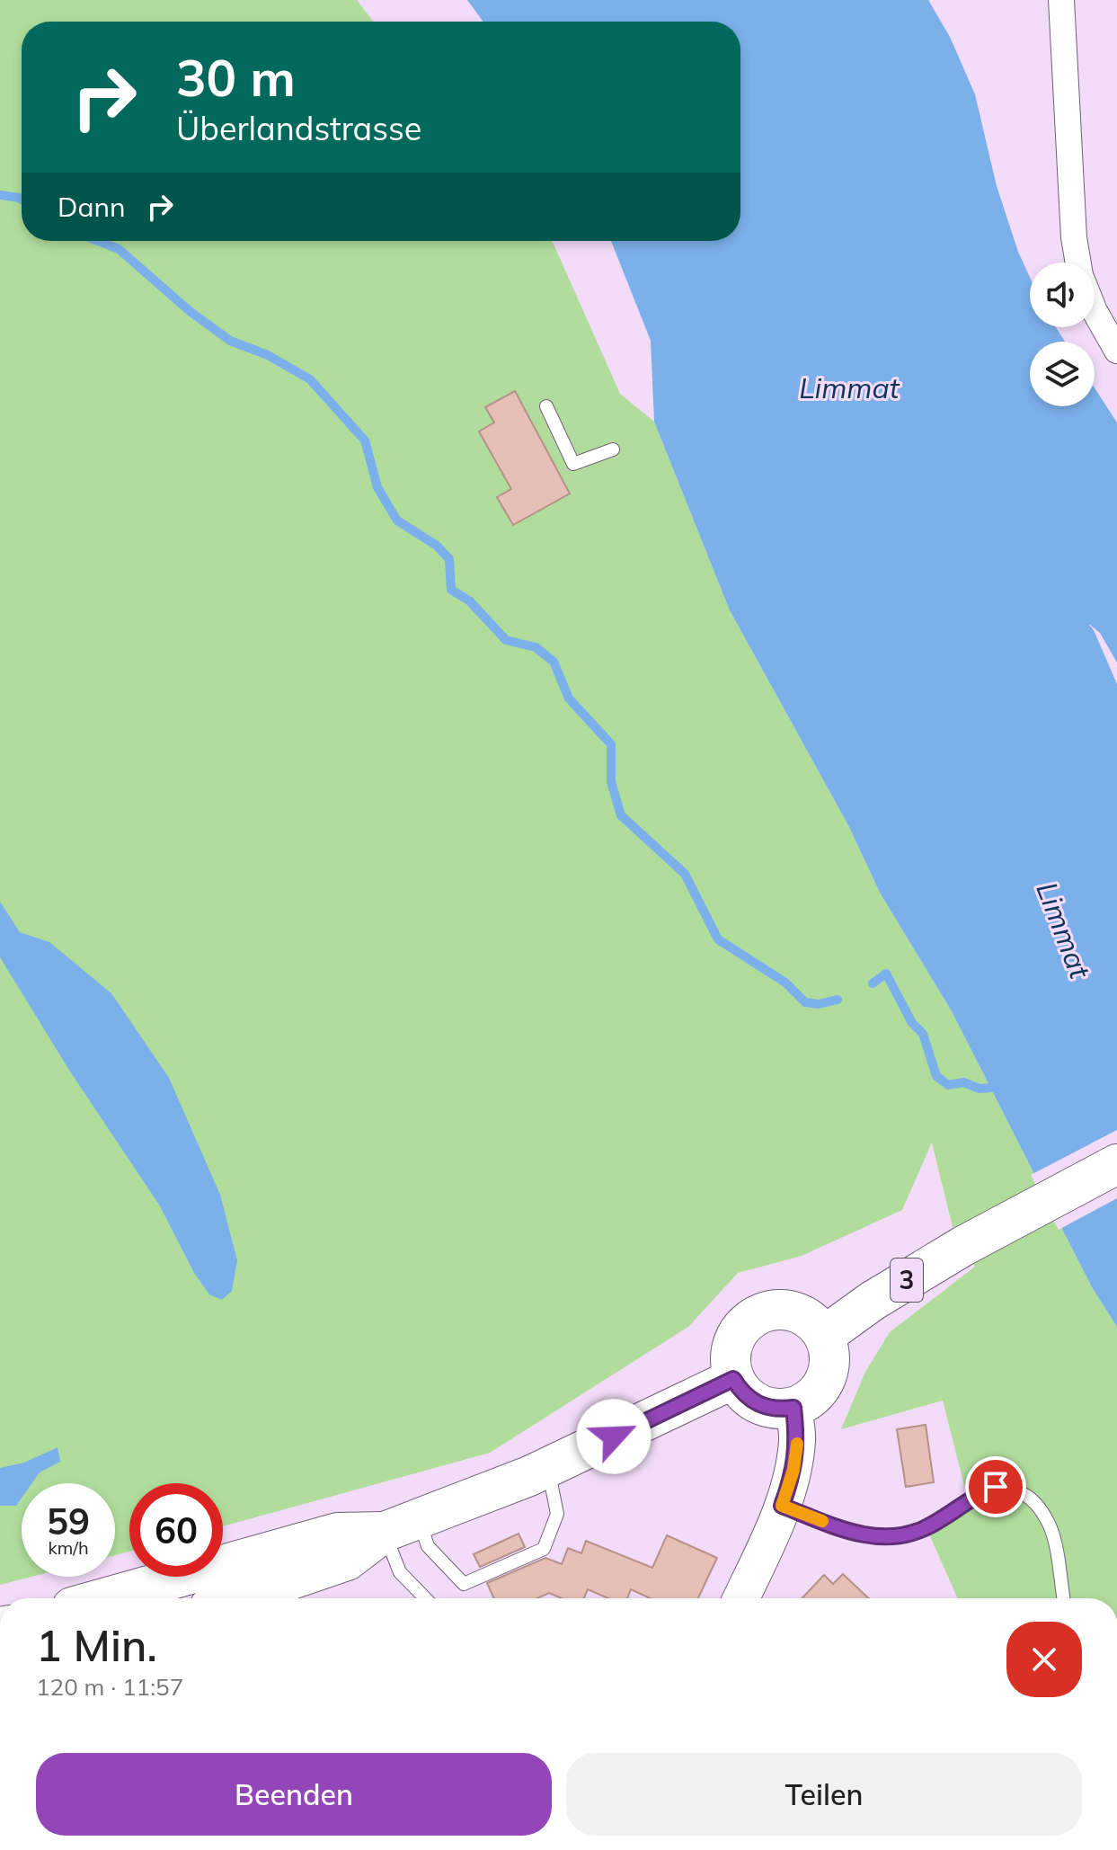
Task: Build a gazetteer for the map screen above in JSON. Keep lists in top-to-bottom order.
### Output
{
  "streets": {
    "main road": ["3"]
  },
  "water": ["Limmat"],
  "page": {
    "turn": ["30 m", "Überlandstrasse"],
    "then": "Dann",
    "speed": "59 km/h",
    "limit": "60",
    "heading": ["1 Min.", "120 m · 11:57"],
    "buttons": ["Beenden", "Teilen"]
  }
}
